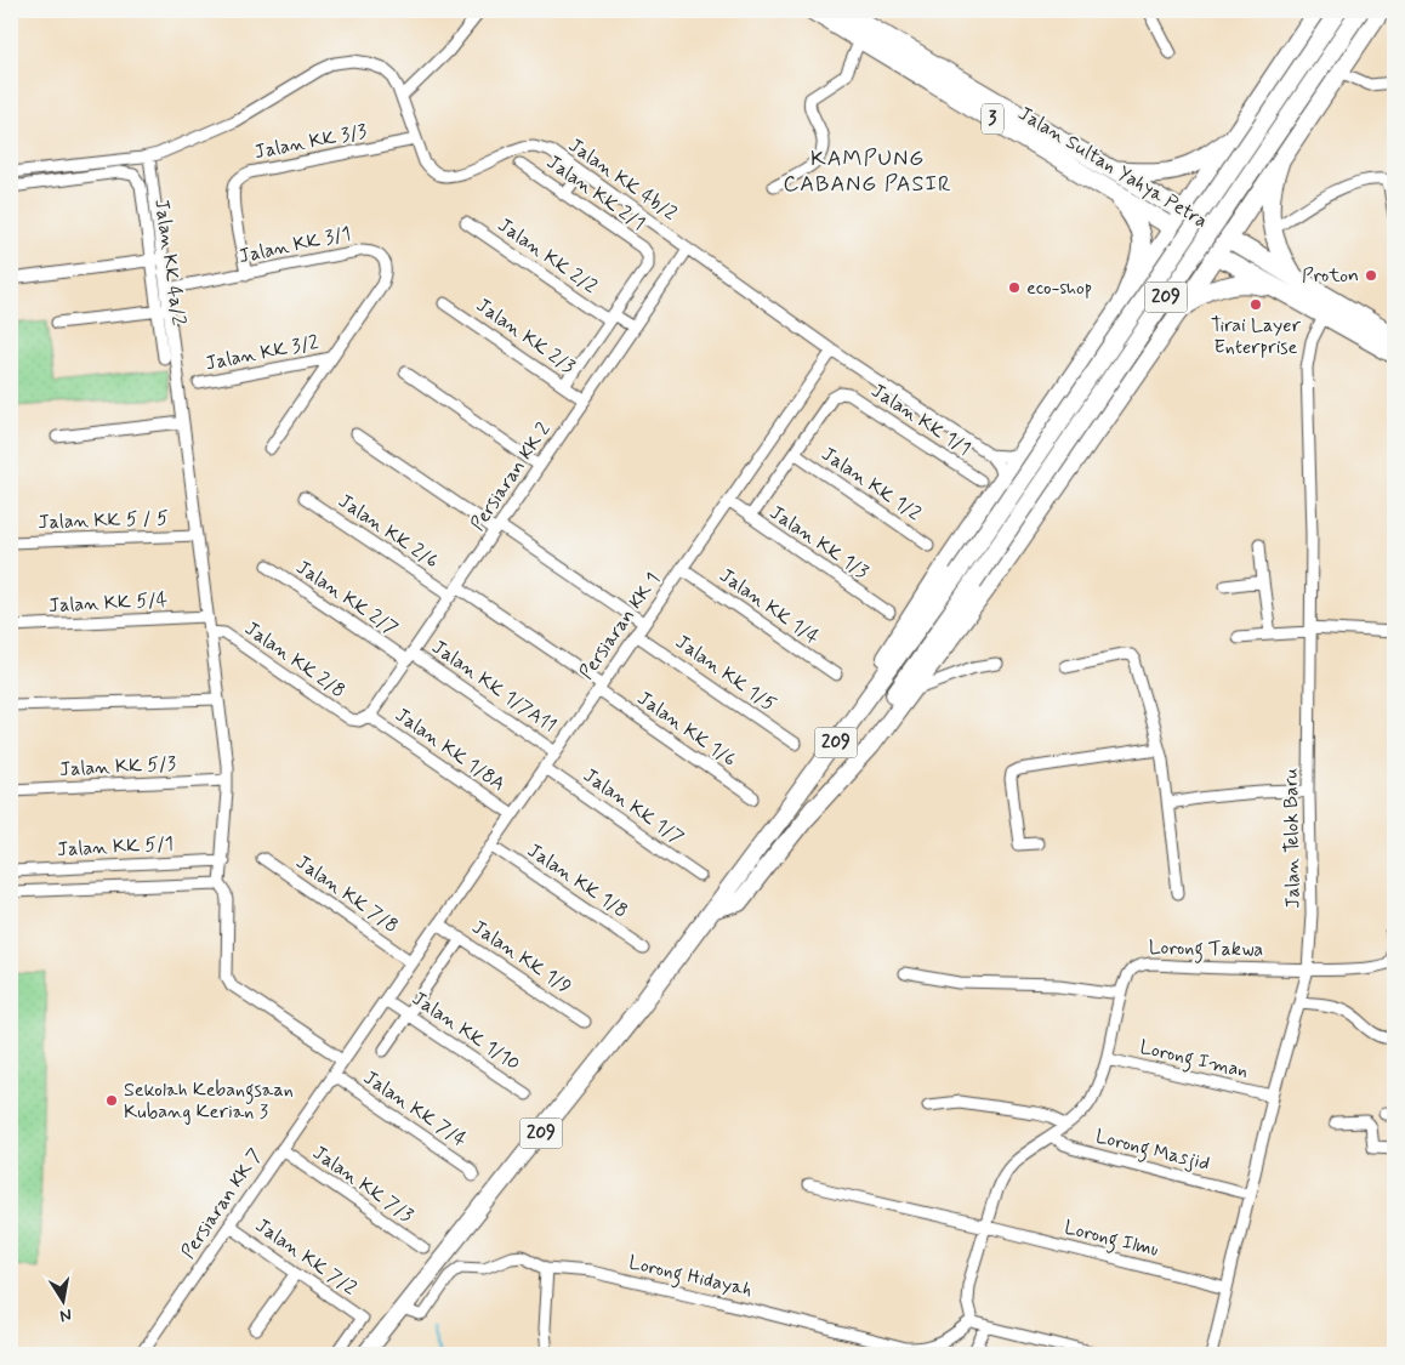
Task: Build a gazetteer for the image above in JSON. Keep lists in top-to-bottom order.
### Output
{
  "streets": {
    "highway": ["3", "Jalan Sultan Yahya Petra"],
    "main road": ["209"],
    "street": [
      "Jalan KK 3/3",
      "Jalan KK 4b/2",
      "Jalan KK 2/1",
      "Jalan KK 3/1",
      "Jalan KK 2/2",
      "Jalan KK 4a/2",
      "Jalan KK 2/3",
      "Jalan KK 3/2",
      "Jalan KK 1/1",
      "Persiaran KK 2",
      "Jalan KK 1/2",
      "Jalan KK 5 / 5",
      "Jalan KK 2/6",
      "Jalan KK 1/3",
      "Jalan KK 2/7",
      "Jalan KK 5/4",
      "Jalan KK 1/4",
      "Persiaran KK 1",
      "Jalan KK 2/8",
      "Jalan KK 1/5",
      "Jalan KK 1/7A11",
      "Jalan KK 1/6",
      "Jalan KK 1/8A",
      "Jalan KK 5/3",
      "Jalan KK 1/7",
      "Jalan Telok Baru",
      "Jalan KK 5/1",
      "Jalan KK 1/8",
      "Jalan KK 7/8",
      "Lorong Takwa",
      "Jalan KK 1/9",
      "Jalan KK 1/10",
      "Lorong Iman",
      "Jalan KK 7/4",
      "Lorong Masjid",
      "Jalan KK 7/3",
      "Persiaran KK 7",
      "Lorong Ilmu",
      "Jalan KK 7/2",
      "Lorong Hidayah"
    ]
  },
  "crossings": [
    ["Jalan KK 3/3", "Jalan KK 4b/2"],
    ["Jalan KK 3/3", "Jalan KK 3/1"],
    ["Jalan Sultan Yahya Petra", "Jalan Telok Baru"],
    ["Jalan KK 4b/2", "Persiaran KK 2"],
    ["Jalan KK 4b/2", "Persiaran KK 1"],
    ["Jalan KK 2/1", "Jalan KK 2/2"],
    ["Jalan KK 3/1", "Jalan KK 3/2"],
    ["Jalan KK 2/2", "Persiaran KK 2"],
    ["209", "Lorong Hidayah"],
    ["Jalan KK 2/3", "Persiaran KK 2"],
    ["Jalan KK 1/1", "Jalan KK 1/2"],
    ["Persiaran KK 2", "Jalan KK 2/6"],
    ["Persiaran KK 2", "Jalan KK 2/7"],
    ["Persiaran KK 2", "Jalan KK 2/8"],
    ["Persiaran KK 2", "Jalan KK 1/7A11"],
    ["Persiaran KK 2", "Jalan KK 1/8A"],
    ["Jalan KK 2/6", "Persiaran KK 1"],
    ["Jalan KK 2/6", "Jalan KK 1/6"],
    ["Jalan KK 1/3", "Persiaran KK 1"],
    ["Jalan KK 2/7", "Jalan KK 1/7A11"],
    ["Jalan KK 1/4", "Persiaran KK 1"],
    ["Persiaran KK 1", "Jalan KK 1/5"],
    ["Persiaran KK 1", "Jalan KK 1/7A11"],
    ["Persiaran KK 1", "Jalan KK 1/6"],
    ["Persiaran KK 1", "Jalan KK 1/8A"],
    ["Persiaran KK 1", "Jalan KK 1/7"],
    ["Persiaran KK 1", "Jalan KK 1/8"],
    ["Persiaran KK 1", "Jalan KK 1/9"],
    ["Persiaran KK 1", "Persiaran KK 7"],
    ["Jalan KK 2/8", "Jalan KK 1/8A"],
    ["Jalan Telok Baru", "Lorong Takwa"],
    ["Jalan Telok Baru", "Lorong Iman"],
    ["Jalan Telok Baru", "Lorong Masjid"],
    ["Jalan Telok Baru", "Lorong Ilmu"],
    ["Jalan KK 7/8", "Persiaran KK 7"],
    ["Lorong Takwa", "Lorong Iman"],
    ["Lorong Takwa", "Lorong Masjid"],
    ["Lorong Takwa", "Lorong Ilmu"],
    ["Lorong Takwa", "Lorong Hidayah"],
    ["Jalan KK 1/9", "Persiaran KK 7"],
    ["Jalan KK 1/10", "Persiaran KK 7"],
    ["Jalan KK 7/4", "Persiaran KK 7"],
    ["Jalan KK 7/3", "Persiaran KK 7"],
    ["Persiaran KK 7", "Jalan KK 7/2"]
  ],
  "districts": ["KAMPUNG CABANG PASIR"],
  "places": [
    "Proton",
    "eco-shop",
    "Tirai Layer Enterprise",
    "Sekolah Kebangsaan Kubang Kerian 3"
  ],
  "north": "bottom"
}
